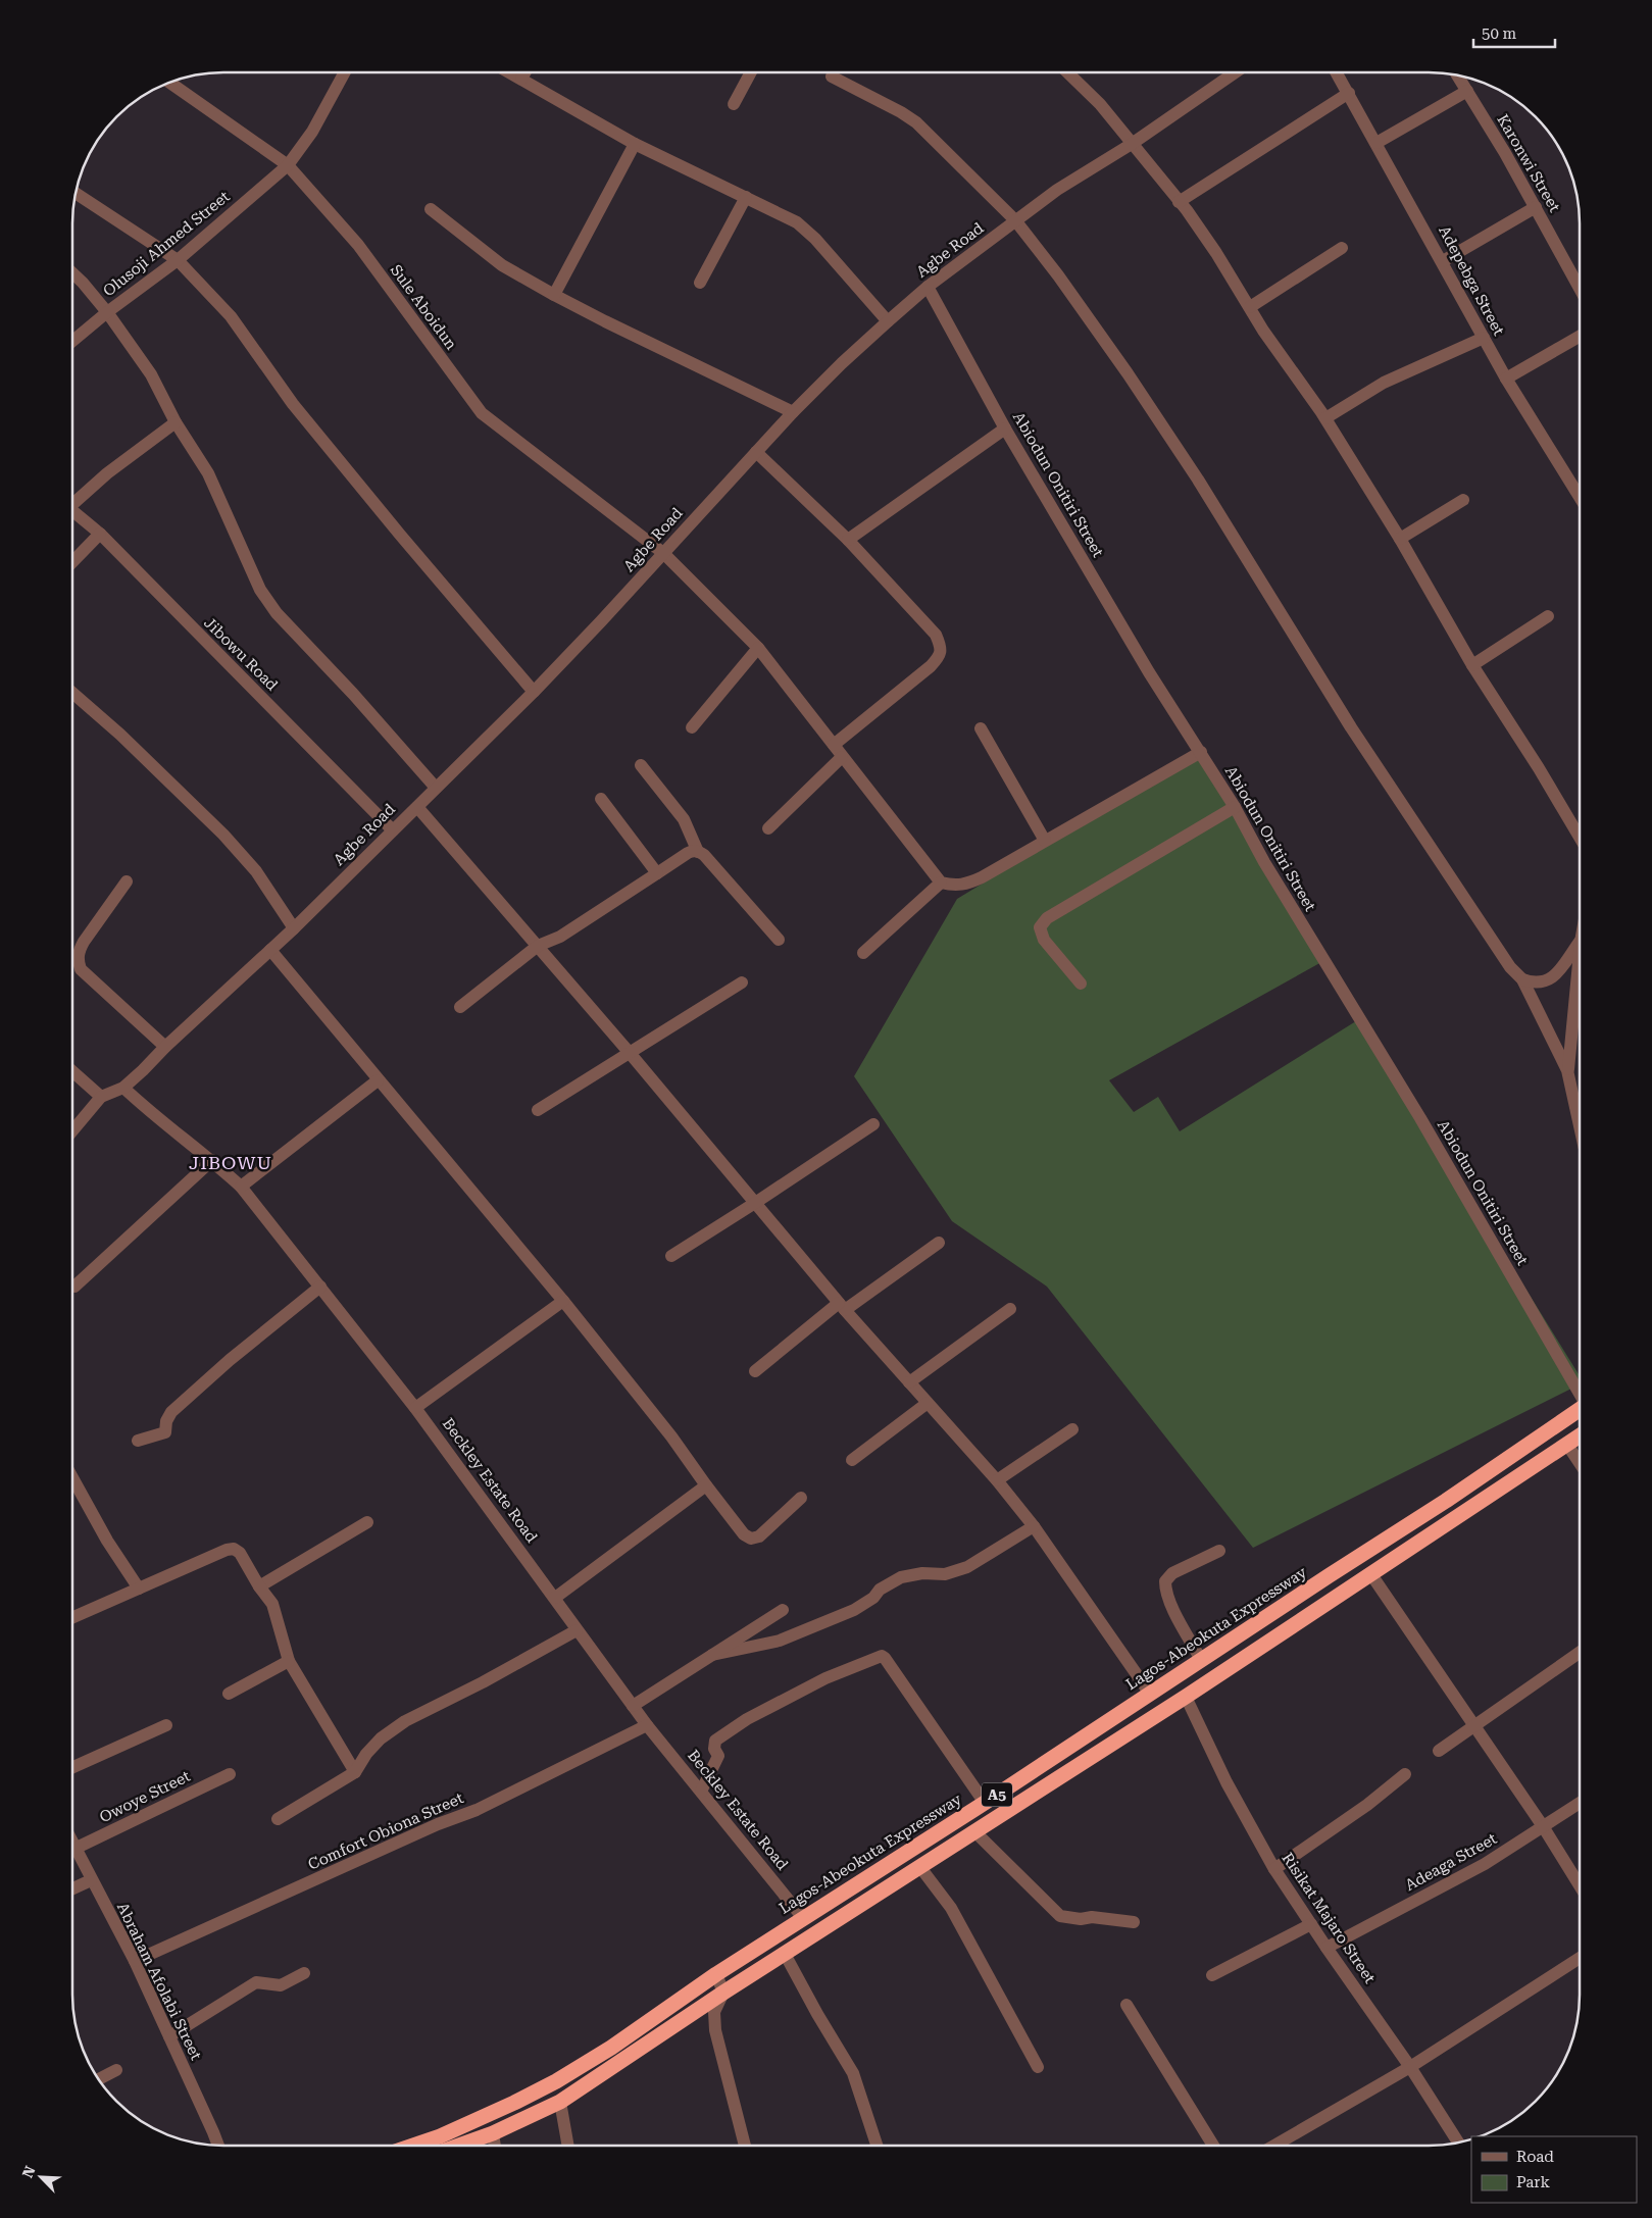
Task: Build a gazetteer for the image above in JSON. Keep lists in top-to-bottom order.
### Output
{
  "streets": {
    "highway": ["Lagos-Abeokuta Expressway", "A5"],
    "street": [
      "Karonwi Street",
      "Olusoji Ahmed Street",
      "Agbe Road",
      "Adepebga Street",
      "Sule Aboidun",
      "Abiodun Onitiri Street",
      "Jibowu Road",
      "Beckley Estate Road",
      "Owoye Street",
      "Comfort Obiona Street",
      "Adeaga Street",
      "Risikat Majaro Street",
      "Abraham Afolabi Street"
    ]
  },
  "crossings": [
    ["Olusoji Ahmed Street", "Sule Aboidun"],
    ["Agbe Road", "Sule Aboidun"],
    ["Agbe Road", "Abiodun Onitiri Street"],
    ["Agbe Road", "Jibowu Road"],
    ["Agbe Road", "Beckley Estate Road"],
    ["Beckley Estate Road", "Lagos-Abeokuta Expressway"],
    ["Beckley Estate Road", "Comfort Obiona Street"],
    ["A5", "Risikat Majaro Street"],
    ["Owoye Street", "Abraham Afolabi Street"],
    ["Comfort Obiona Street", "Abraham Afolabi Street"],
    ["Adeaga Street", "Risikat Majaro Street"]
  ],
  "districts": ["JIBOWU"],
  "legend": ["Road", "Park"],
  "scale_bar": "50 m",
  "north": "top left"
}
